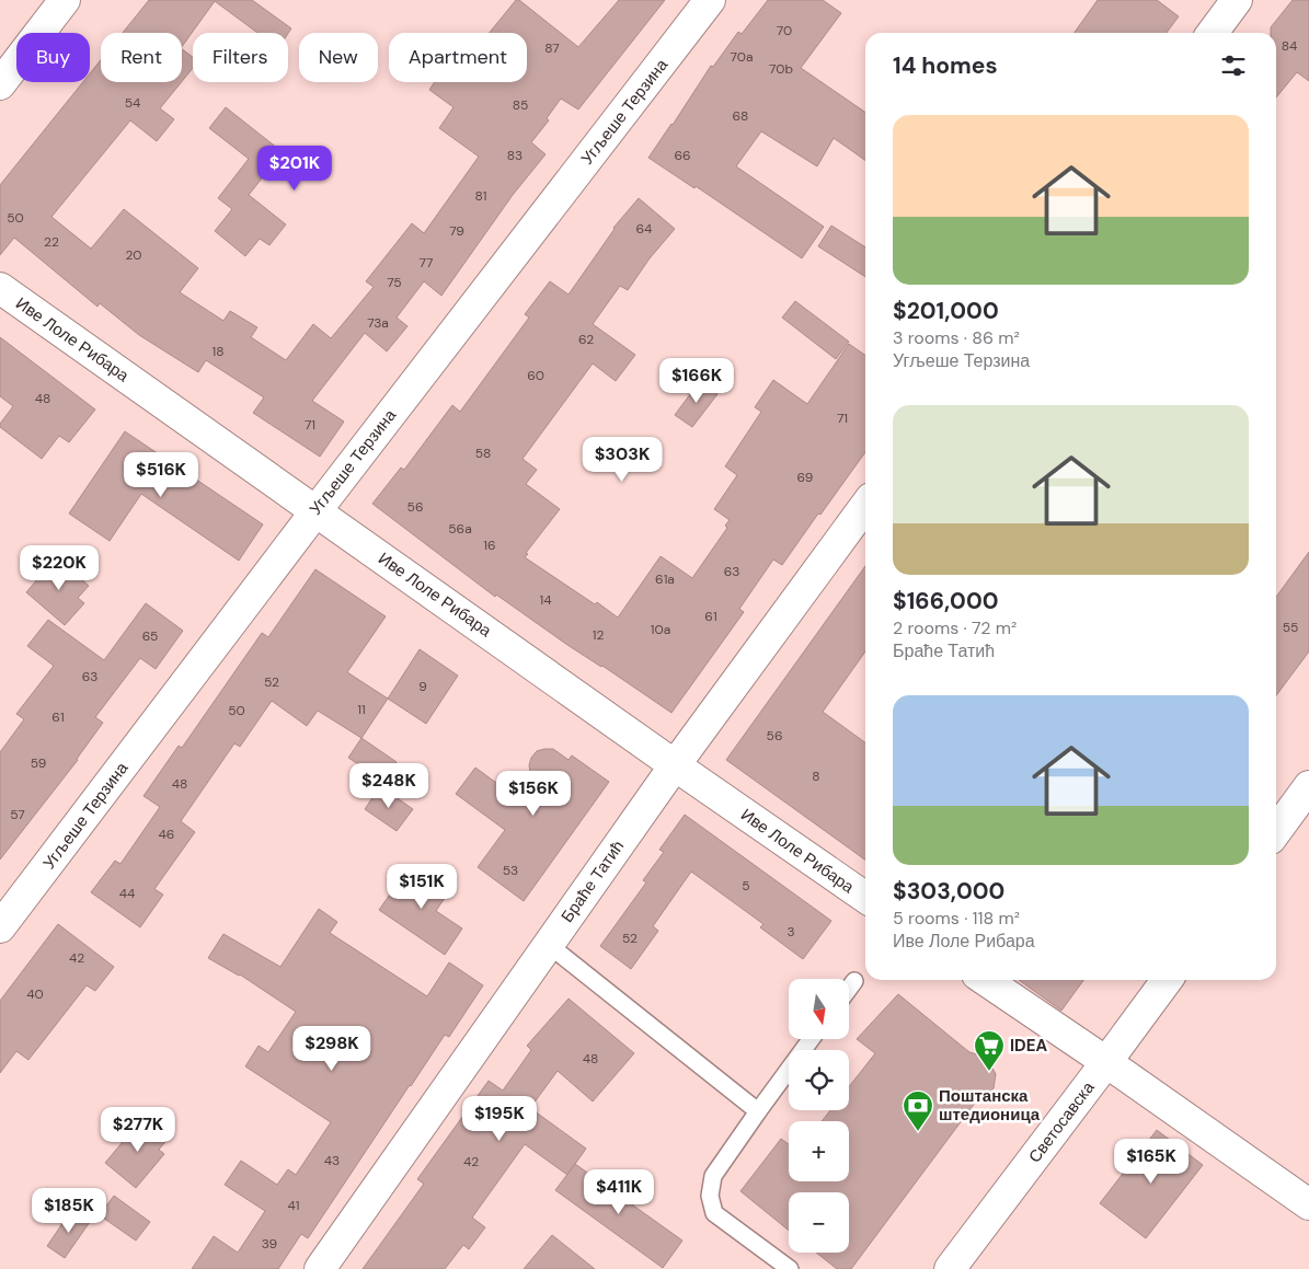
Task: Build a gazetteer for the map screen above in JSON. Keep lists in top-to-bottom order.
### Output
{
  "streets": {
    "street": [
      "Угљеше Терзина",
      "Иве Лоле Рибара",
      "Браће Татић",
      "Светосавска"
    ]
  },
  "crossings": [
    ["Угљеше Терзина", "Иве Лоле Рибара"],
    ["Иве Лоле Рибара", "Браће Татић"]
  ],
  "places": {
    "supermarket": ["IDEA"],
    "bank": ["Поштанска штедионица"]
  },
  "house_numbers": [
    "70",
    "84",
    "87",
    "70a",
    "70b",
    "54",
    "85",
    "68",
    "83",
    "66",
    "81",
    "50",
    "64",
    "79",
    "22",
    "20",
    "77",
    "75",
    "73a",
    "62",
    "18",
    "60",
    "48",
    "71",
    "71",
    "58",
    "69",
    "56",
    "56a",
    "16",
    "63",
    "61a",
    "14",
    "61",
    "55",
    "10a",
    "12",
    "65",
    "63",
    "52",
    "9",
    "11",
    "50",
    "61",
    "56",
    "59",
    "8",
    "48",
    "57",
    "46",
    "53",
    "5",
    "44",
    "3",
    "52",
    "42",
    "40",
    "48",
    "43",
    "42",
    "41",
    "39"
  ],
  "north": "bottom",
  "page": {
    "chip": [
      "Buy",
      "Rent",
      "Filters",
      "New",
      "Apartment"
    ],
    "heading": "14 homes",
    "list": [
      {
        "name": "$201,000",
        "note": "3 rooms · 86 m² · Угљеше Терзина"
      },
      {
        "name": "$166,000",
        "note": "2 rooms · 72 m² · Браће Татић"
      },
      {
        "name": "$303,000",
        "note": "5 rooms · 118 m² · Иве Лоле Рибара"
      }
    ],
    "price": [
      "$201K",
      "$166K",
      "$303K",
      "$516K",
      "$220K",
      "$248K",
      "$156K",
      "$151K",
      "$298K",
      "$195K",
      "$277K",
      "$165K",
      "$411K",
      "$185K"
    ],
    "map_buttons": ["+", "−"]
  }
}
